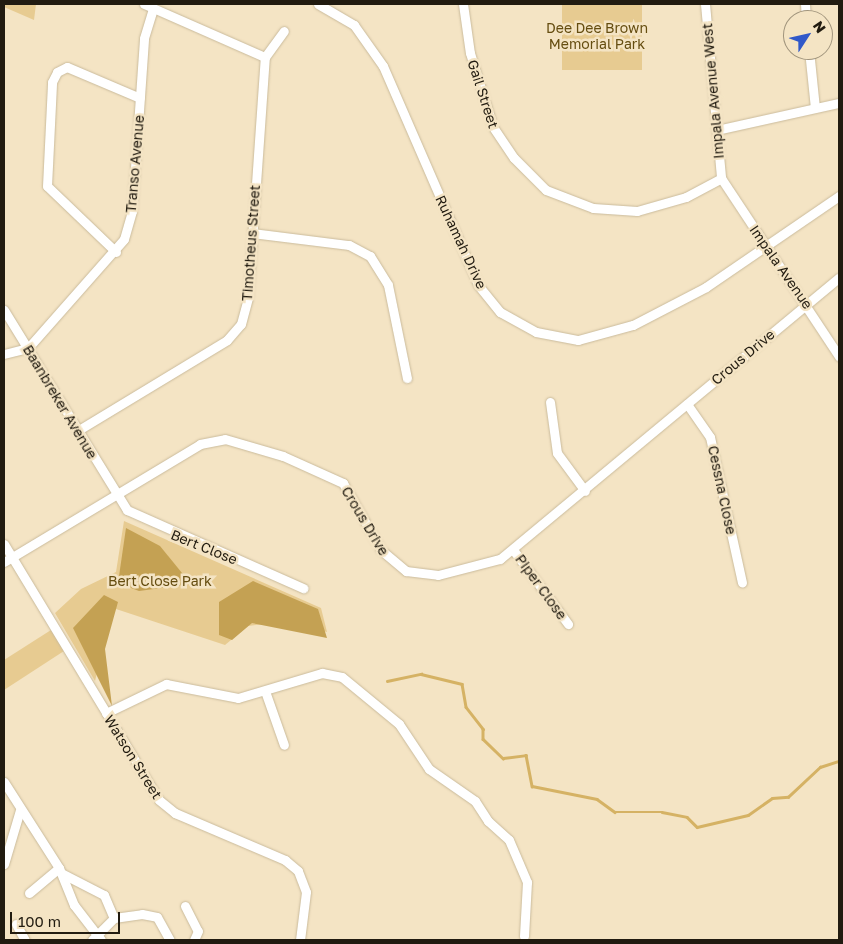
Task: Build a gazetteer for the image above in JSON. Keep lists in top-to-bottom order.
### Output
{
  "streets": {
    "street": [
      "Impala Avenue West",
      "Gail Street",
      "Transo Avenue",
      "Ruhamah Drive",
      "Timotheus Street",
      "Impala Avenue",
      "Crous Drive",
      "Baanbreker Avenue",
      "Cessna Close",
      "Bert Close",
      "Piper Close",
      "Watson Street"
    ]
  },
  "crossings": [
    ["Impala Avenue West", "Gail Street"],
    ["Impala Avenue West", "Impala Avenue"],
    ["Gail Street", "Impala Avenue"],
    ["Transo Avenue", "Baanbreker Avenue"],
    ["Ruhamah Drive", "Impala Avenue"],
    ["Timotheus Street", "Baanbreker Avenue"],
    ["Impala Avenue", "Crous Drive"],
    ["Crous Drive", "Baanbreker Avenue"],
    ["Crous Drive", "Cessna Close"],
    ["Crous Drive", "Bert Close"],
    ["Crous Drive", "Piper Close"],
    ["Crous Drive", "Watson Street"],
    ["Baanbreker Avenue", "Bert Close"]
  ],
  "parks": ["Dee Dee Brown Memorial Park", "Bert Close Park"],
  "scale_bar": "100 m",
  "north": "top right"
}
